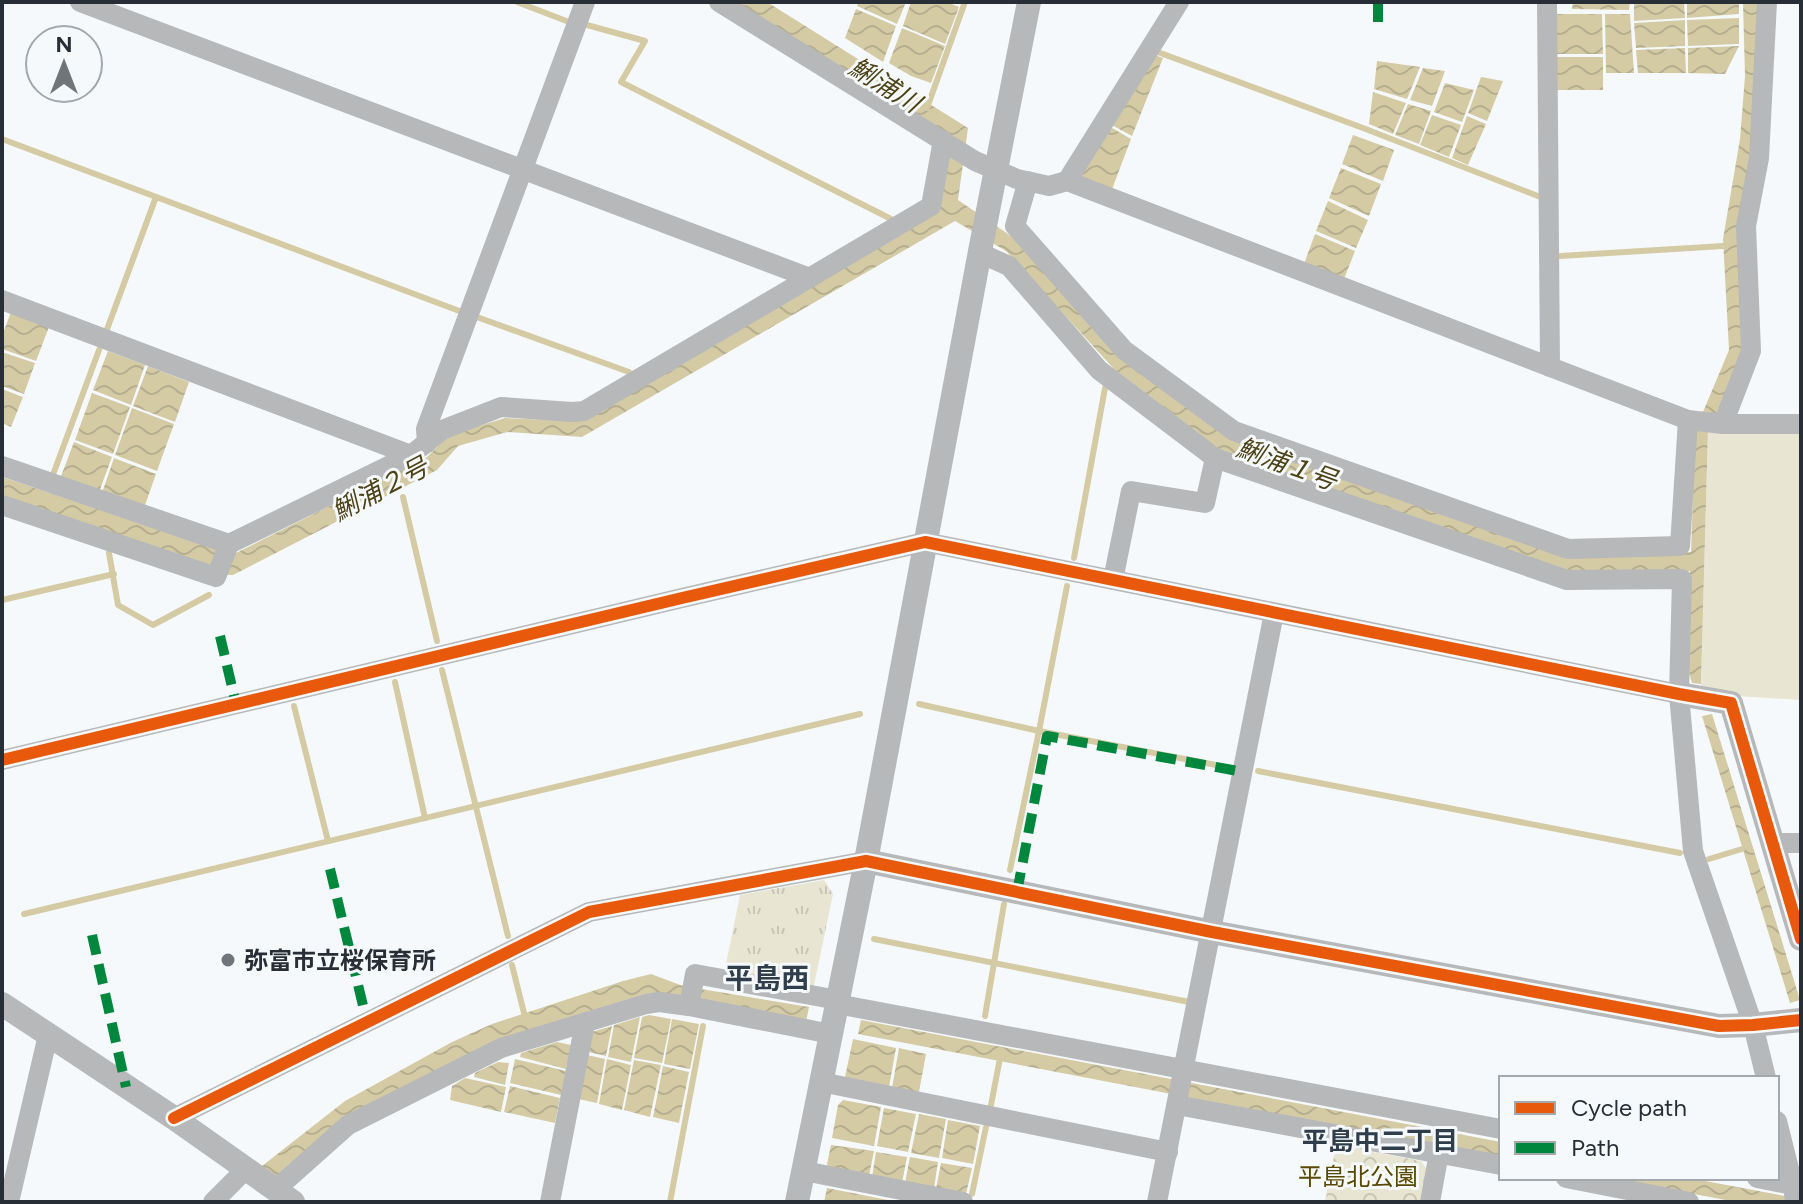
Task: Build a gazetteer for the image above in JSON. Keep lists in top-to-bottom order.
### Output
{
  "districts": ["平島西", "平島中二丁目"],
  "water": ["鯏浦川", "鯏浦１号", "鯏浦２号"],
  "parks": ["平島北公園"],
  "places": ["弥富市立桜保育所"],
  "legend": ["Cycle path", "Path"],
  "north": "top"
}
